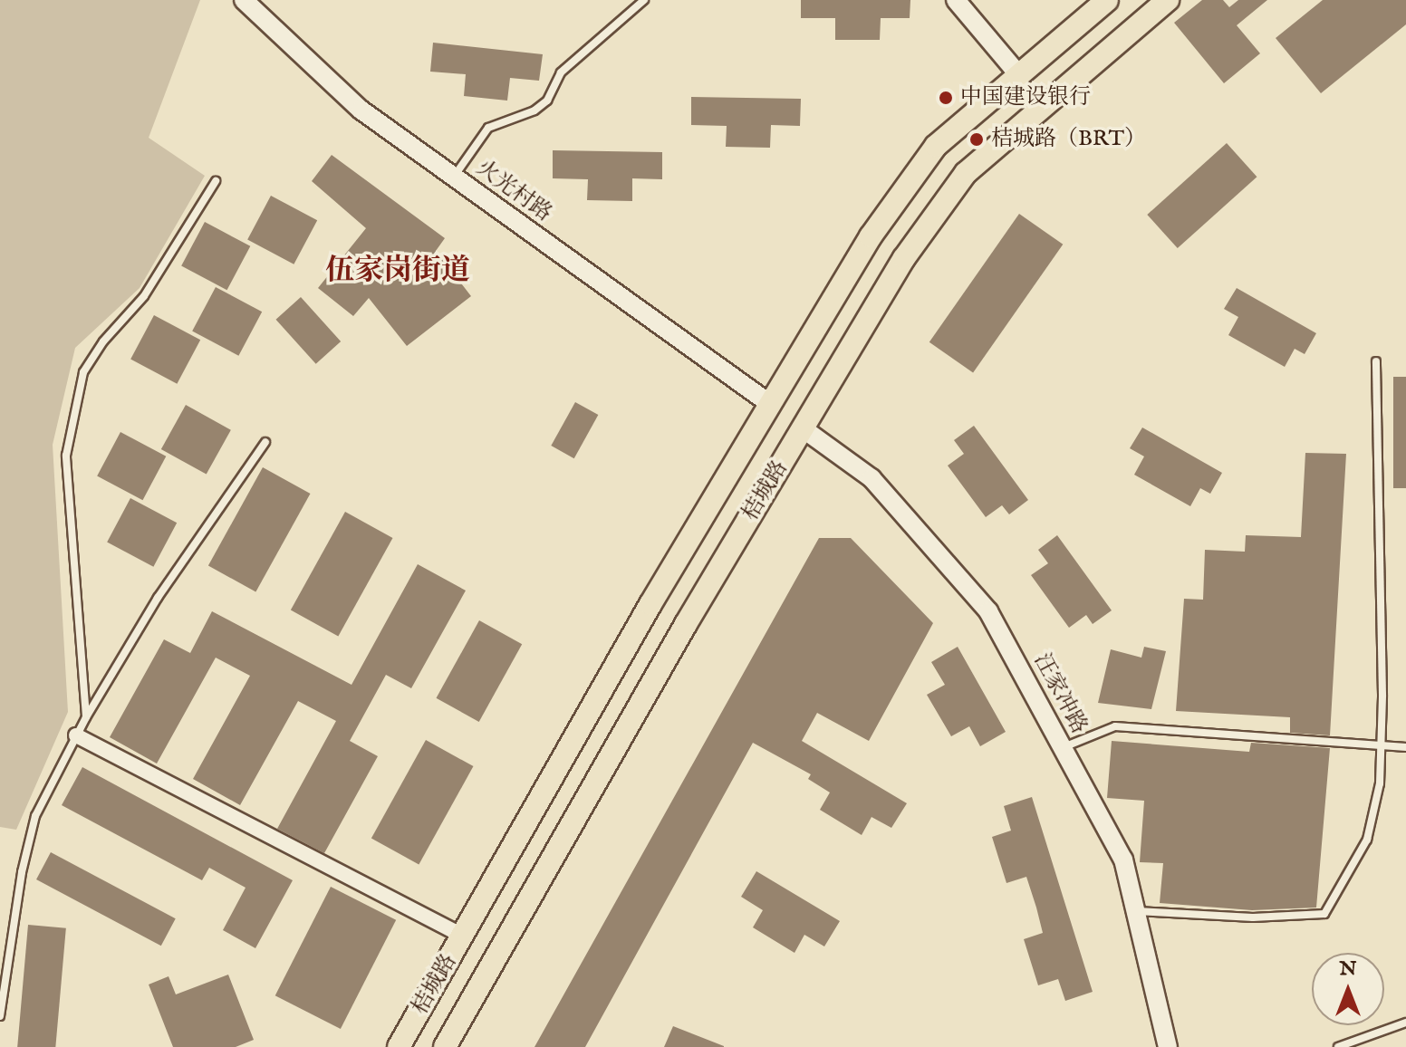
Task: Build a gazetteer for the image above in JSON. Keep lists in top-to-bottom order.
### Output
{
  "streets": {
    "main road": ["桔城路"],
    "street": ["火光村路", "汪家冲路"]
  },
  "crossings": [
    ["火光村路", "桔城路"],
    ["桔城路", "汪家冲路"]
  ],
  "districts": ["伍家岗街道"],
  "places": ["中国建设银行", "桔城路（BRT）"],
  "north": "top"
}
